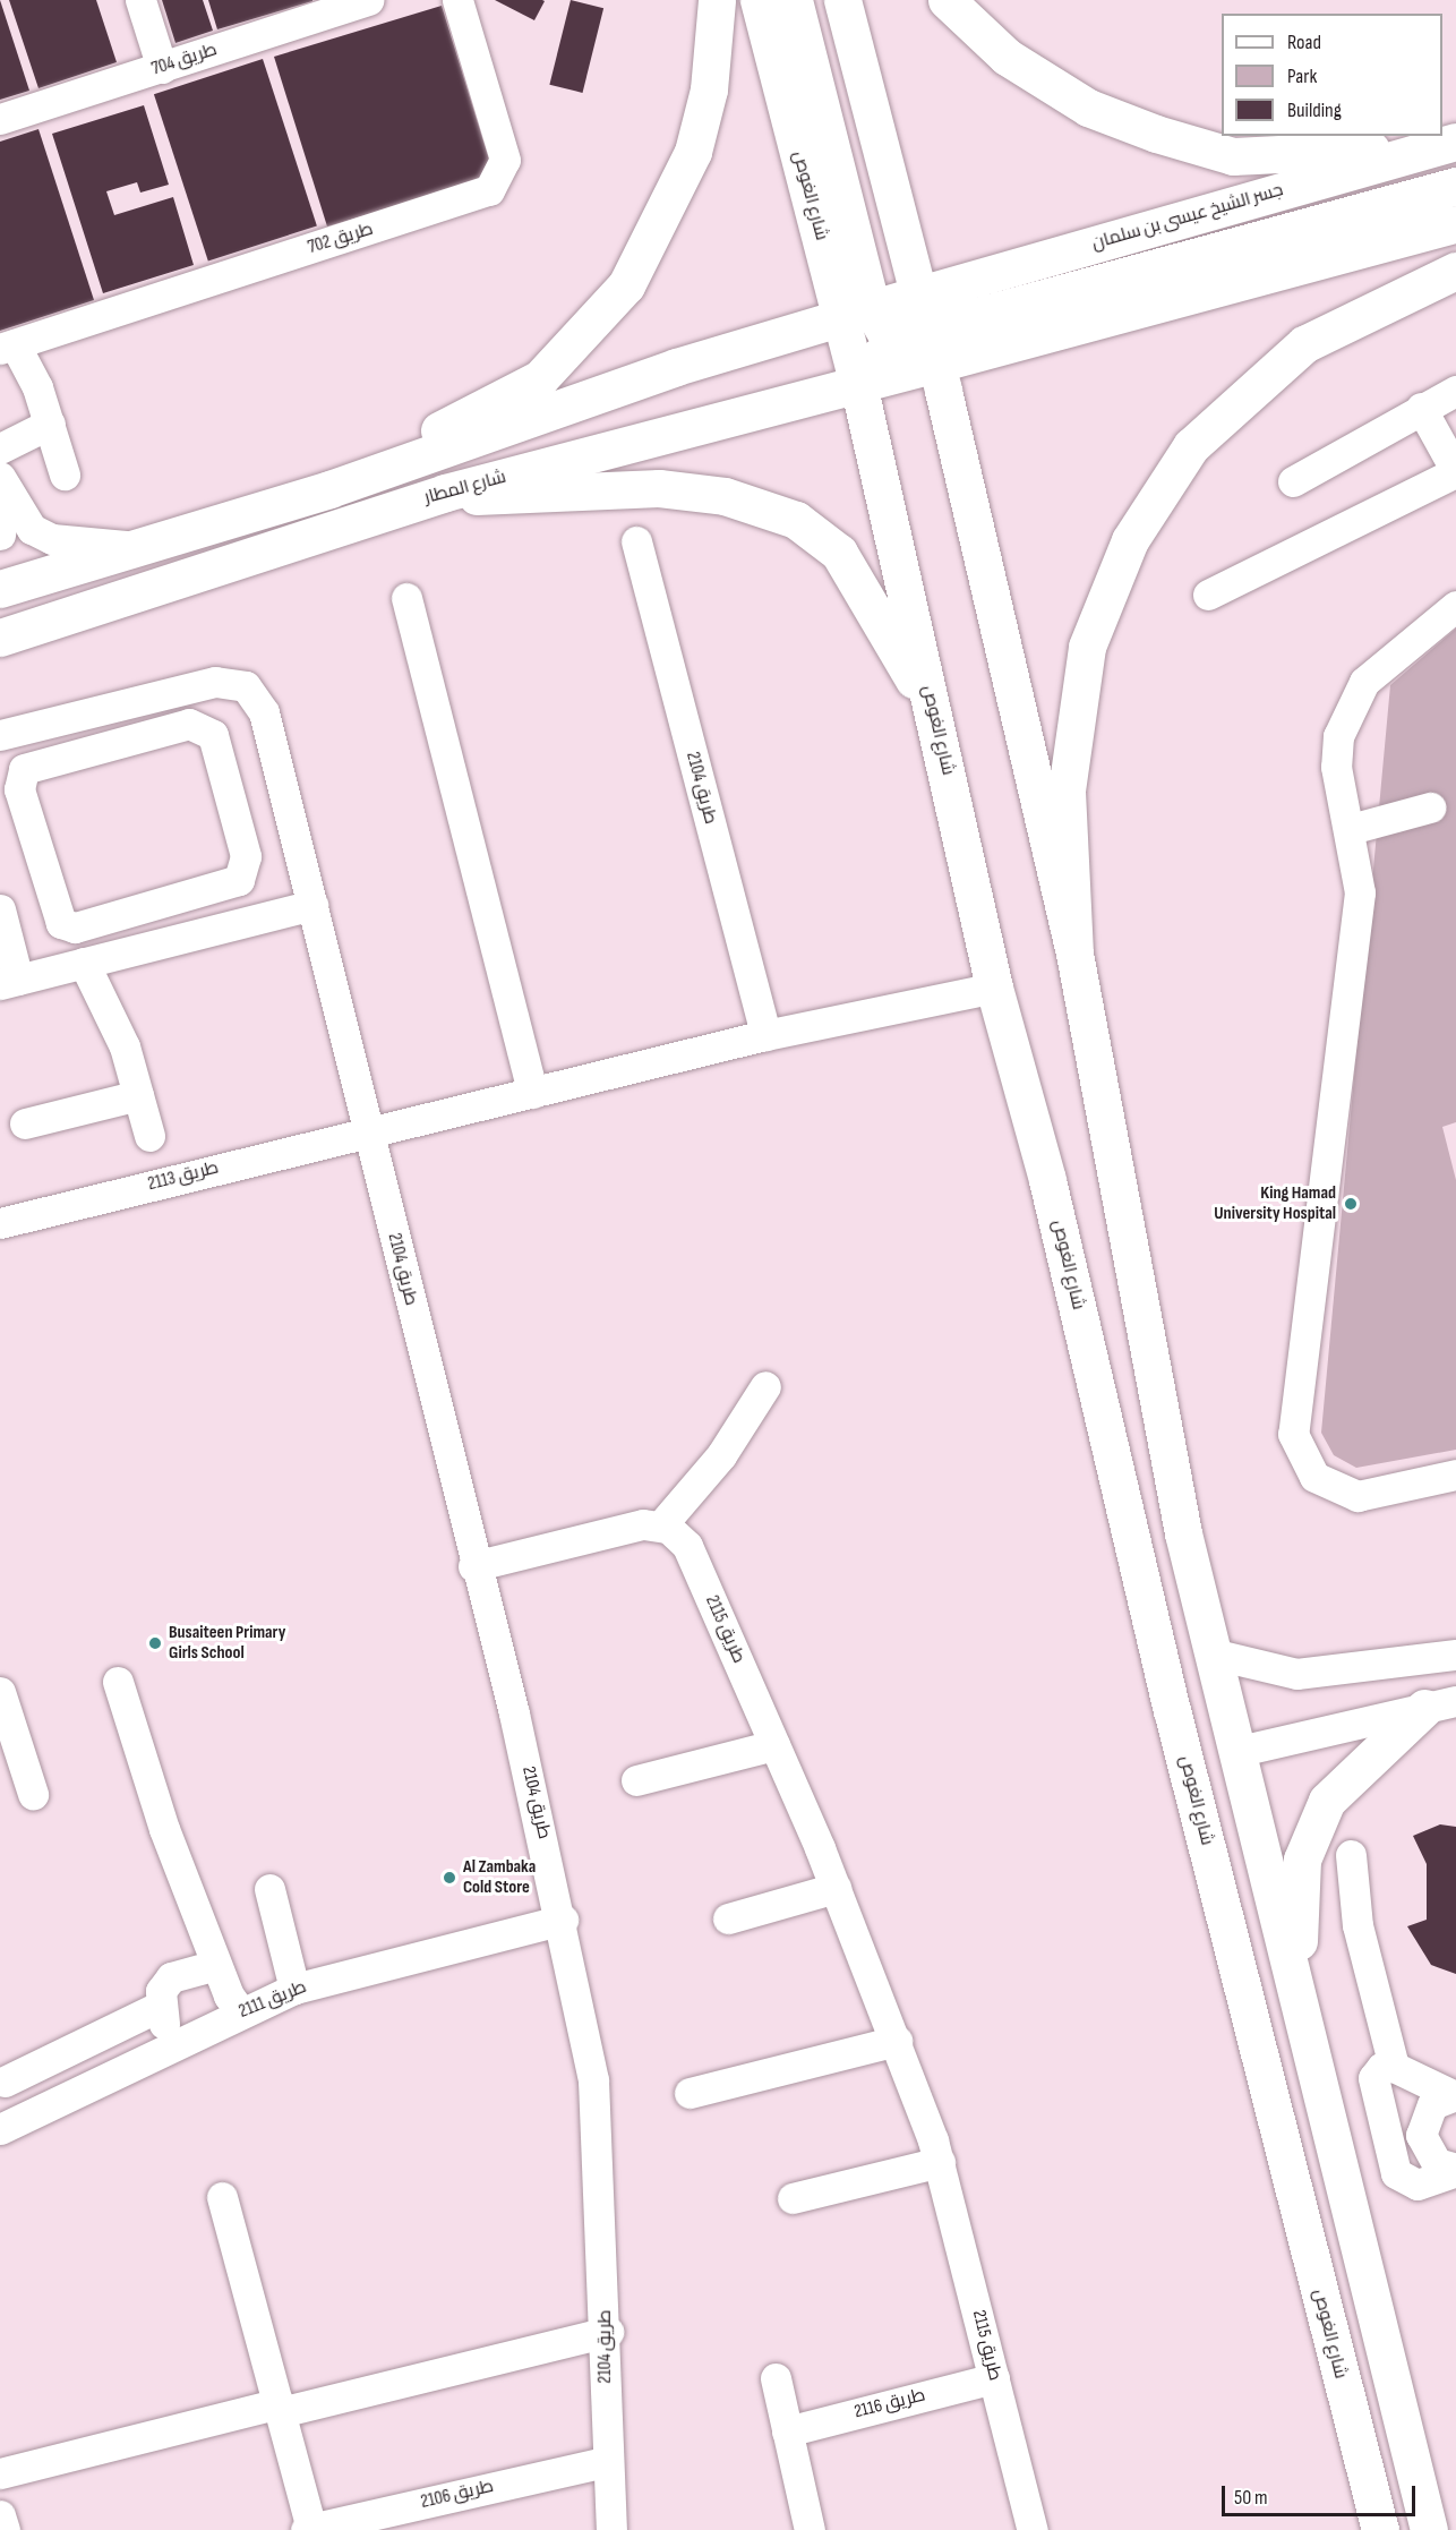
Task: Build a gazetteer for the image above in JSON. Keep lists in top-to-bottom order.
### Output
{
  "streets": {
    "main road": ["شارع الغوص", "جسر الشيخ عيسى بن سلمان", "شارع المطار"],
    "street": [
      "طريق 704",
      "طريق 702",
      "طريق 2104",
      "طريق 2113",
      "طريق 2115",
      "طريق 2111",
      "طريق 2116",
      "طريق 2106"
    ]
  },
  "crossings": [
    ["شارع الغوص", "شارع المطار"],
    ["جسر الشيخ عيسى بن سلمان", "شارع المطار"],
    ["طريق 2104", "طريق 2113"],
    ["طريق 2104", "طريق 2111"],
    ["طريق 2104", "طريق 2106"],
    ["طريق 2115", "طريق 2116"]
  ],
  "places": ["King Hamad University Hospital", "Busaiteen Primary Girls School", "Al Zambaka Cold Store"],
  "legend": ["Road", "Park", "Building"],
  "scale_bar": "50 m"
}
